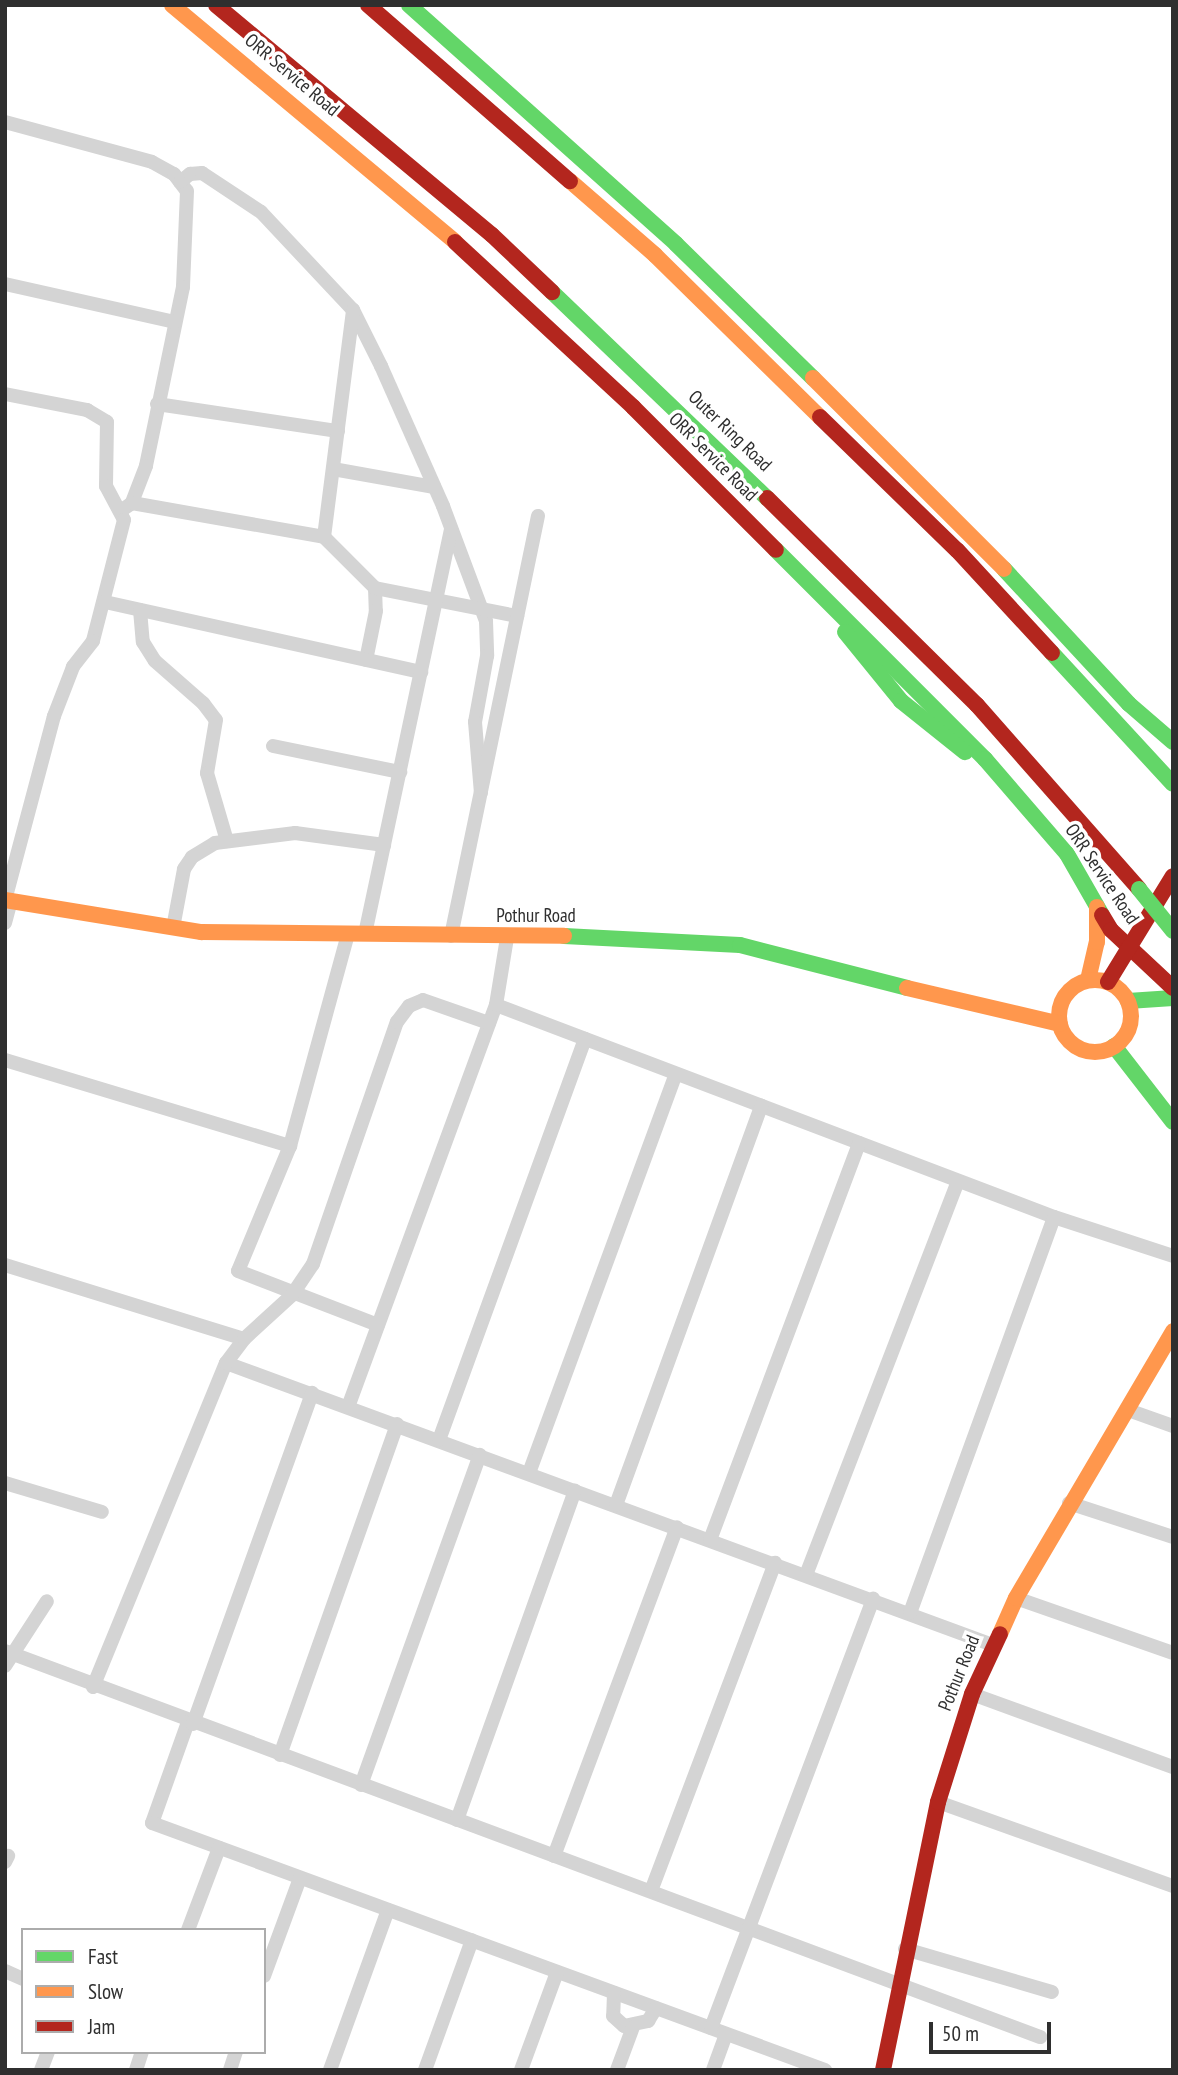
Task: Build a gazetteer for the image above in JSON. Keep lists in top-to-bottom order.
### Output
{
  "streets": {
    "main road": ["ORR Service Road", "Outer Ring Road", "Pothur Road"]
  },
  "legend": ["Fast", "Slow", "Jam"],
  "scale_bar": "50 m"
}
